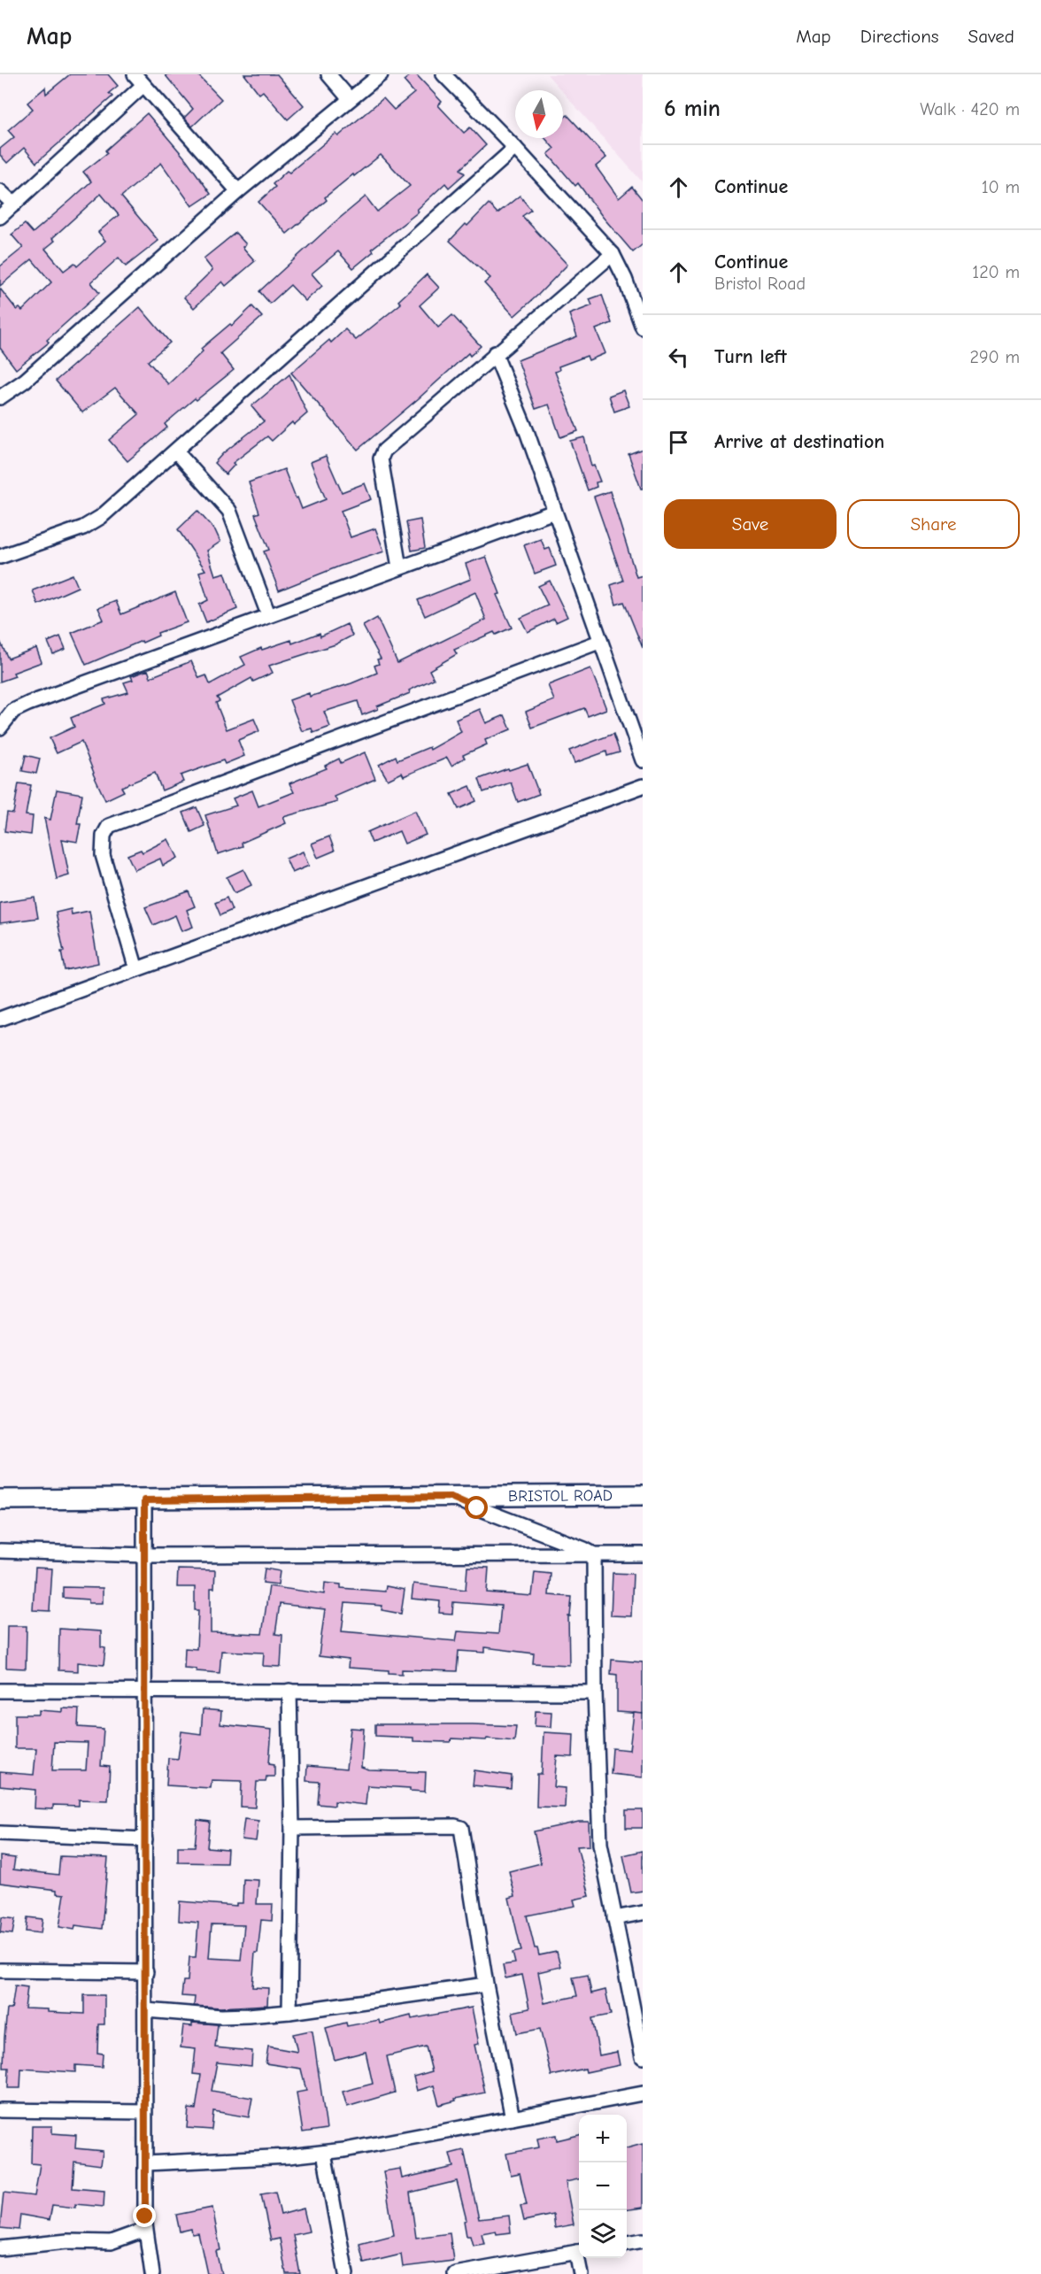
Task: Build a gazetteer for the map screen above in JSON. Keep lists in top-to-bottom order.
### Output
{
  "streets": {
    "street": ["BRISTOL ROAD"]
  },
  "north": "bottom",
  "page": {
    "header": "Map",
    "nav": ["Map", "Directions", "Saved"],
    "heading": ["6 min", "Walk · 420 m"],
    "list": [
      ["Continue", "10 m"],
      ["Continue", "Bristol Road", "120 m"],
      ["Turn left", "290 m"],
      "Arrive at destination"
    ],
    "buttons": ["Save", "Share"],
    "map_buttons": ["+", "−"]
  }
}
